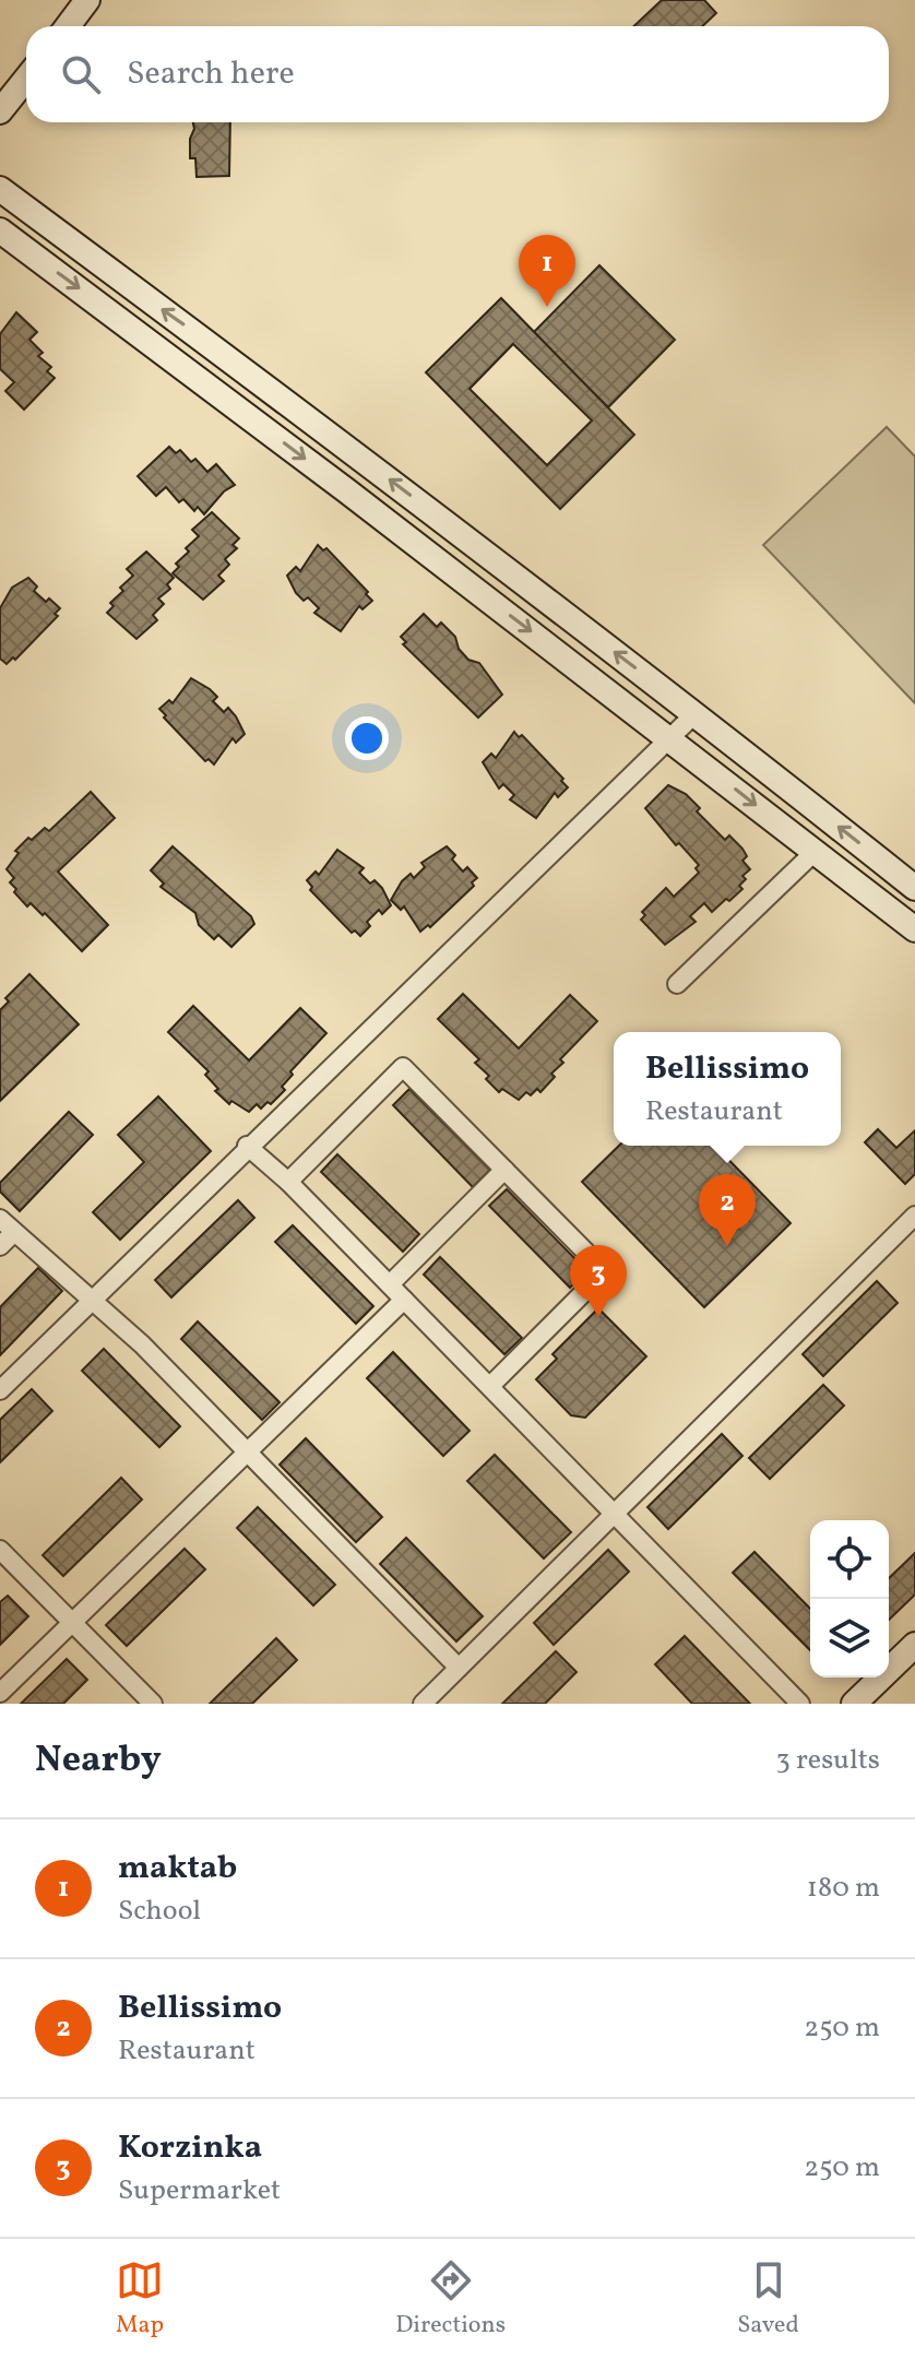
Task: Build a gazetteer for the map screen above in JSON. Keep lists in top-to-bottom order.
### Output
{
  "page": {
    "search": "Search here",
    "pins": ["1", "2", "3"],
    "popup": ["Bellissimo", "Restaurant"],
    "heading": ["Nearby", "3 results"],
    "list": [
      {
        "mark": "1",
        "name": "maktab",
        "note": "School",
        "value": "180 m"
      },
      {
        "mark": "2",
        "name": "Bellissimo",
        "note": "Restaurant",
        "value": "250 m"
      },
      {
        "mark": "3",
        "name": "Korzinka",
        "note": "Supermarket",
        "value": "250 m"
      }
    ],
    "nav": ["Map", "Directions", "Saved"]
  }
}
